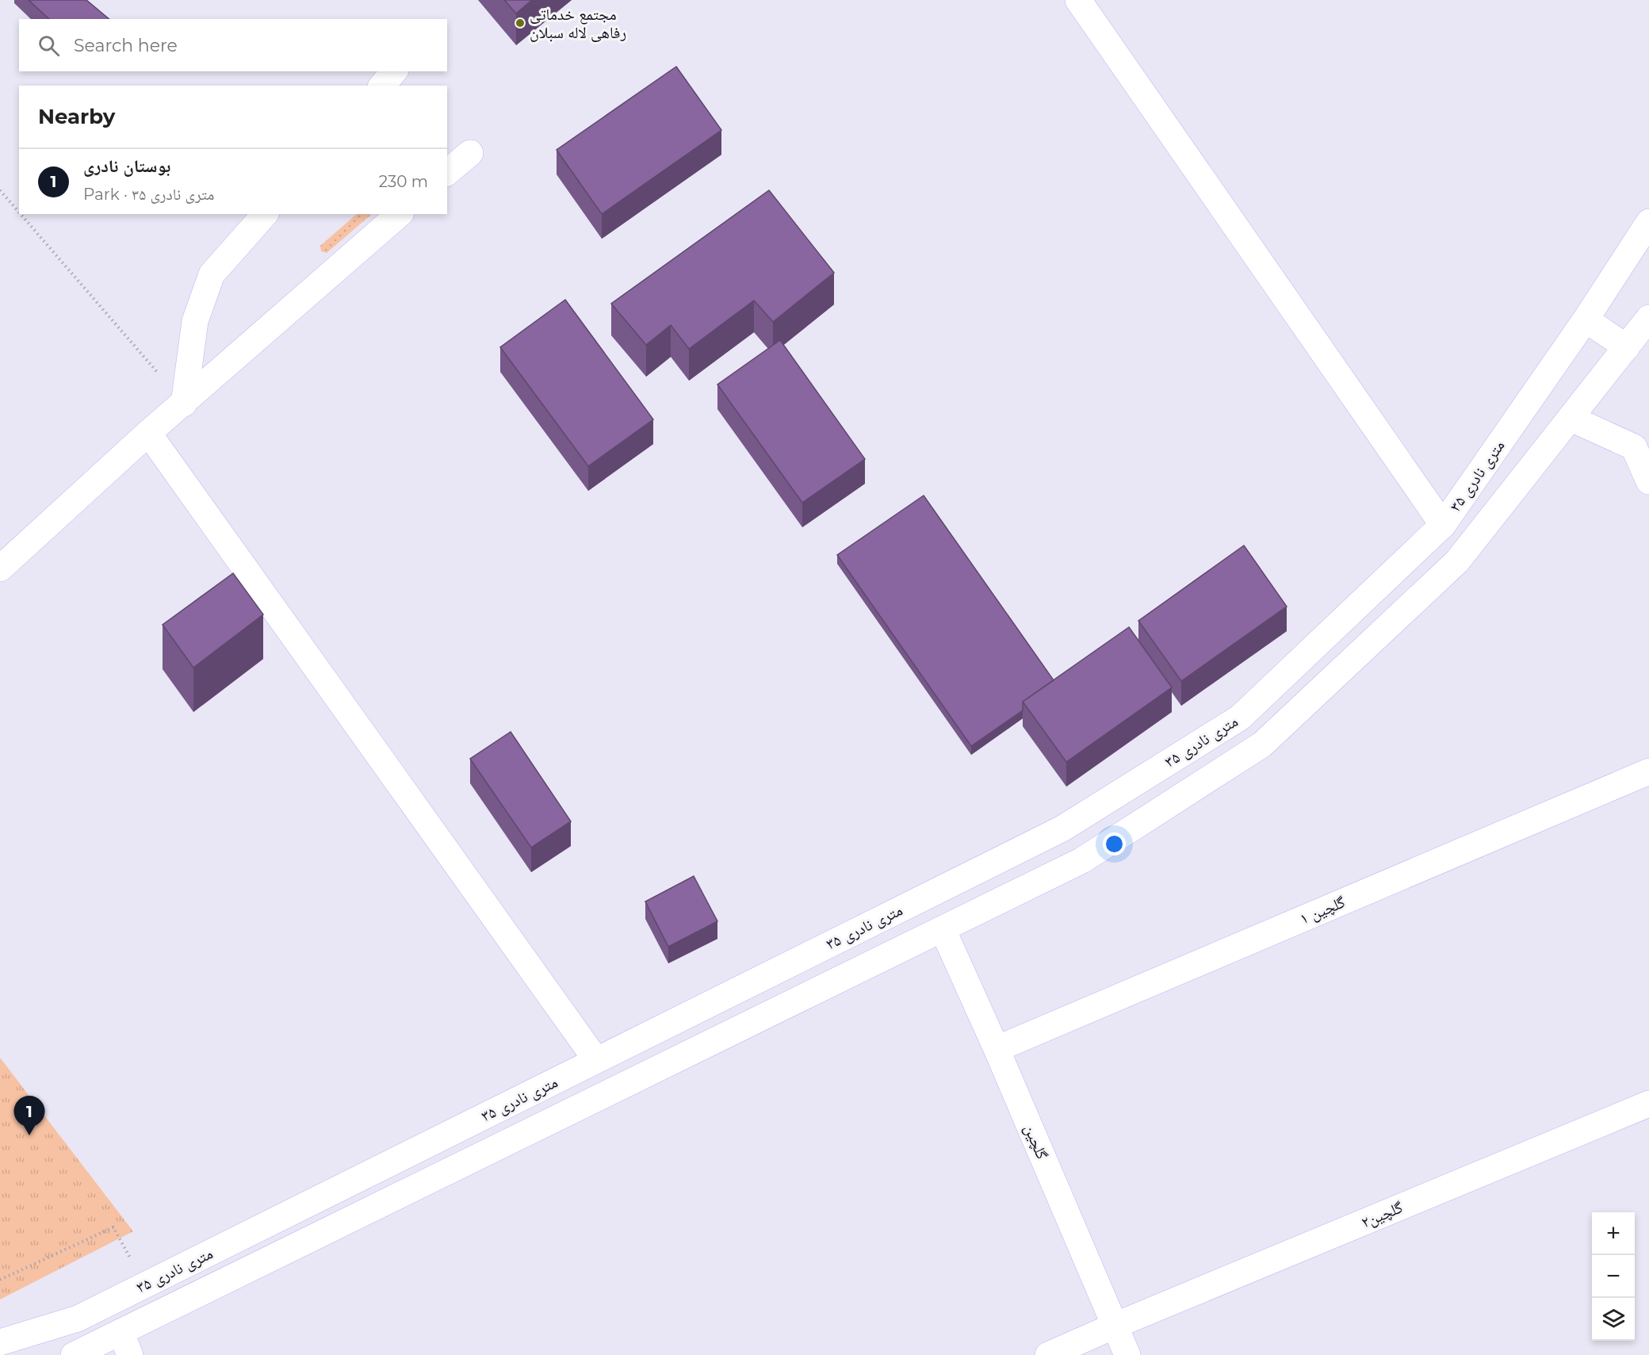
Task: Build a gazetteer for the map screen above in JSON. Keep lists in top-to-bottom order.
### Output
{
  "streets": {
    "street": [
      "۳۵ متری نادری",
      "گلچین ۱",
      "گلچین",
      "گلچین۲"
    ]
  },
  "crossings": [
    ["۳۵ متری نادری", "گلچین"],
    ["گلچین ۱", "گلچین"],
    ["گلچین", "گلچین۲"]
  ],
  "places": ["مجتمع خدماتی رفاهی لاله سبلان"],
  "page": {
    "search": "Search here",
    "heading": "Nearby",
    "list": [
      {
        "mark": "1",
        "name": "بوستان نادری",
        "note": "Park · ۳۵ متری نادری",
        "value": "230 m"
      }
    ],
    "pins": "1",
    "map_buttons": ["+", "−"]
  }
}
